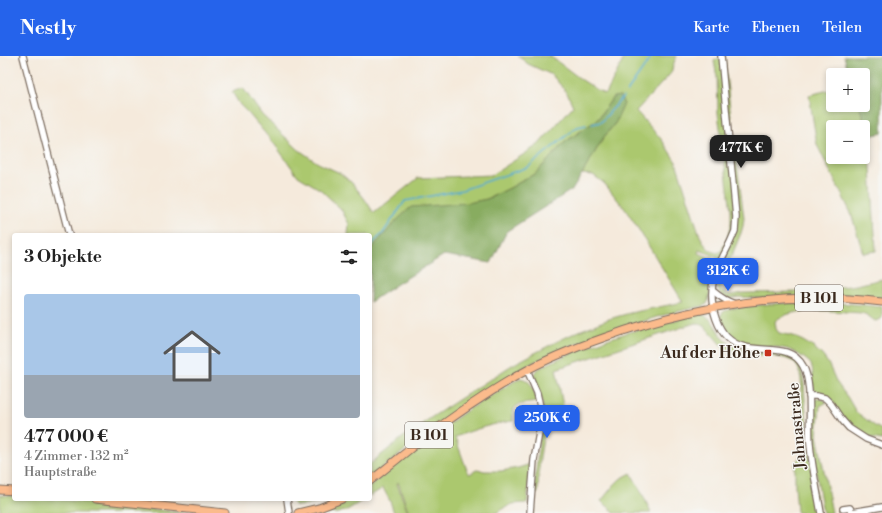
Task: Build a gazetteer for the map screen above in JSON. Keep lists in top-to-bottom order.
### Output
{
  "streets": {
    "main road": ["B 101"],
    "street": ["Jahnastraße"]
  },
  "crossings": [
    ["B 101", "Jahnastraße"]
  ],
  "places": {
    "transit": ["Auf der Höhe"]
  },
  "page": {
    "header": "Nestly",
    "nav": ["Karte", "Ebenen", "Teilen"],
    "map_buttons": ["+", "−"],
    "price": ["477K €", "312K €", "250K €"],
    "heading": "3 Objekte",
    "list": [
      {
        "name": "477 000 €",
        "note": "4 Zimmer · 132 m² · Hauptstraße"
      }
    ]
  }
}
